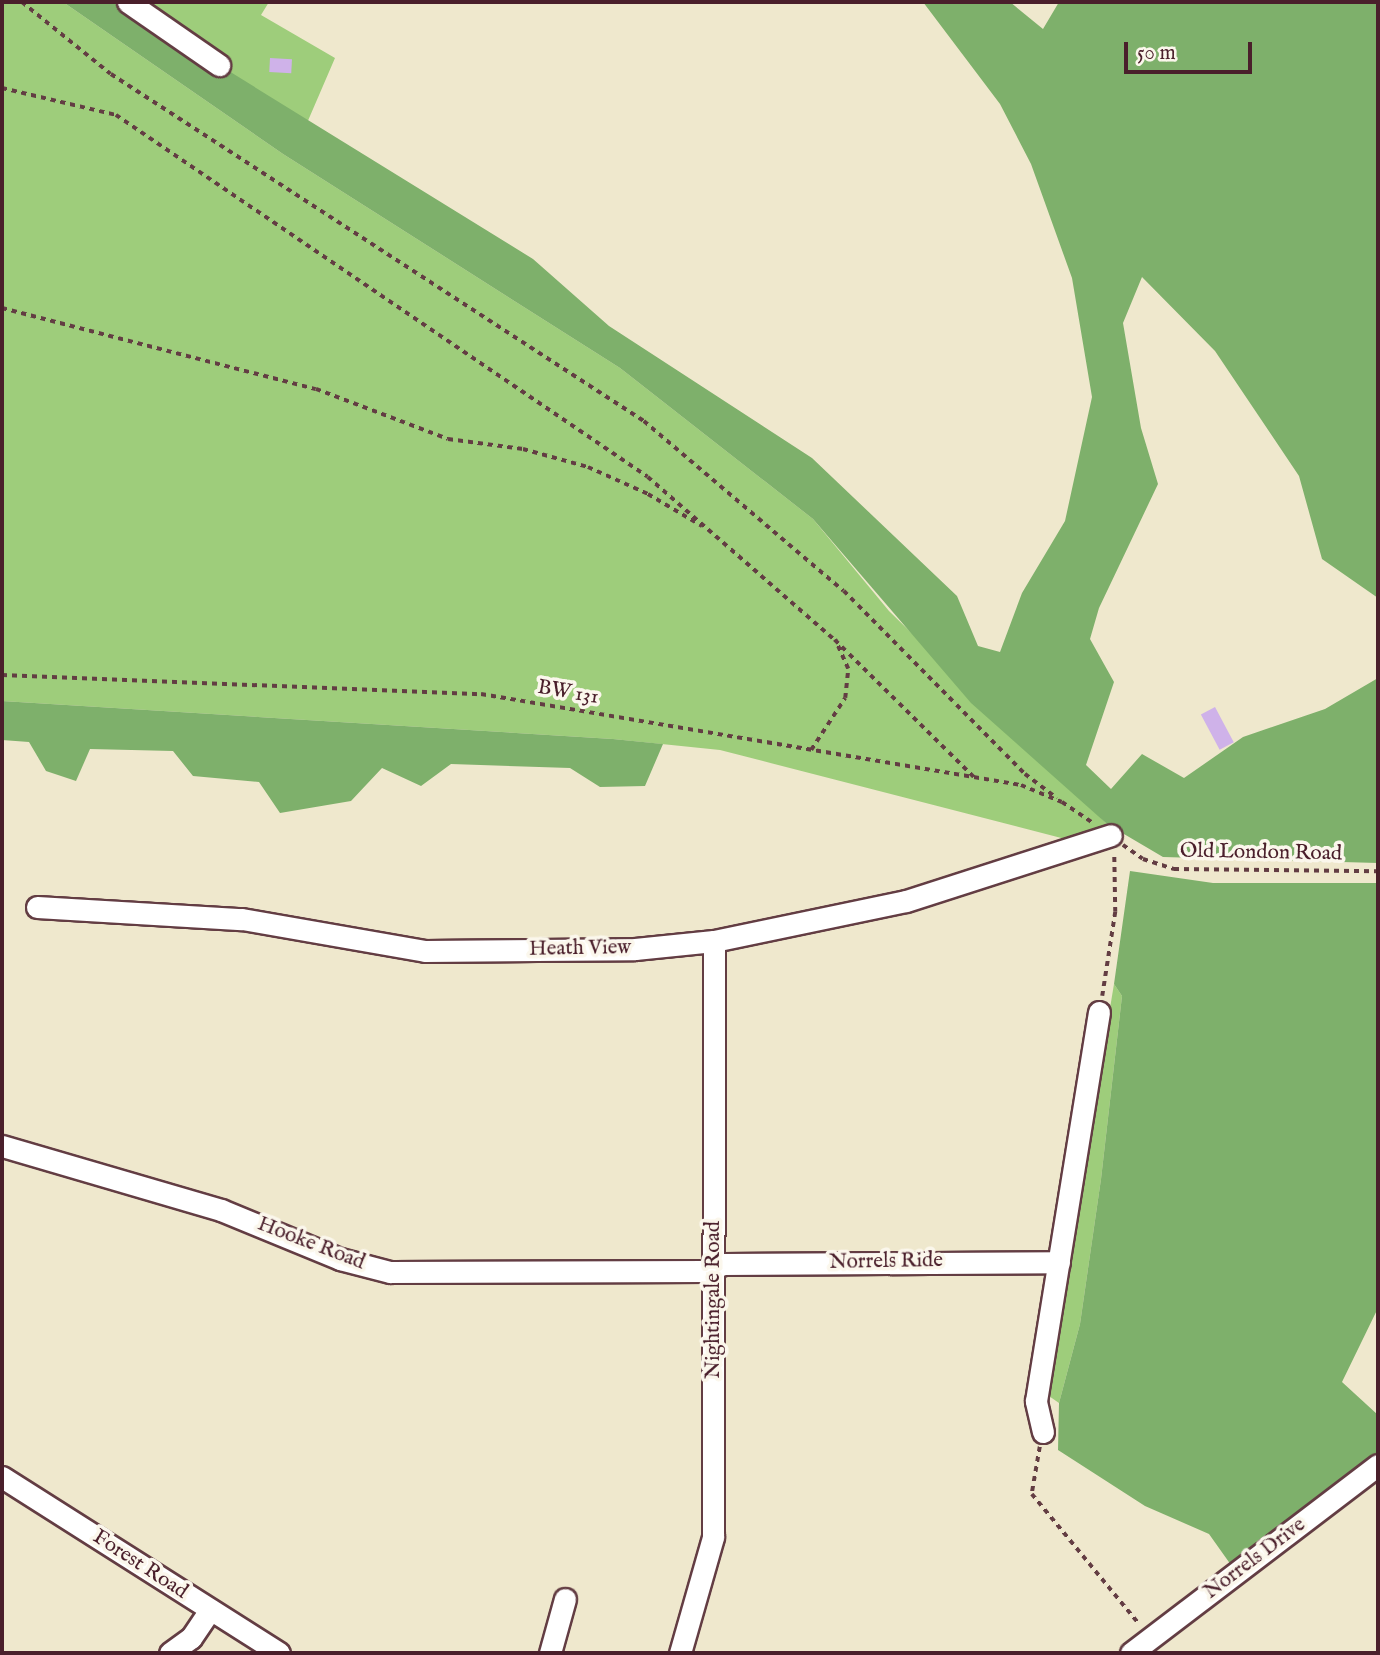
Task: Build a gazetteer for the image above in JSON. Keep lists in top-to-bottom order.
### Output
{
  "streets": {
    "street": [
      "Heath View",
      "Hooke Road",
      "Norrels Ride",
      "Nightingale Road",
      "Norrels Drive",
      "Forest Road"
    ],
    "path": ["BW 131", "Old London Road"]
  },
  "crossings": [
    ["BW 131", "Old London Road"],
    ["BW 131", "Heath View"],
    ["Old London Road", "Heath View"],
    ["Heath View", "Nightingale Road"],
    ["Hooke Road", "Norrels Ride"],
    ["Hooke Road", "Nightingale Road"],
    ["Norrels Ride", "Nightingale Road"]
  ],
  "scale_bar": "50 m"
}
